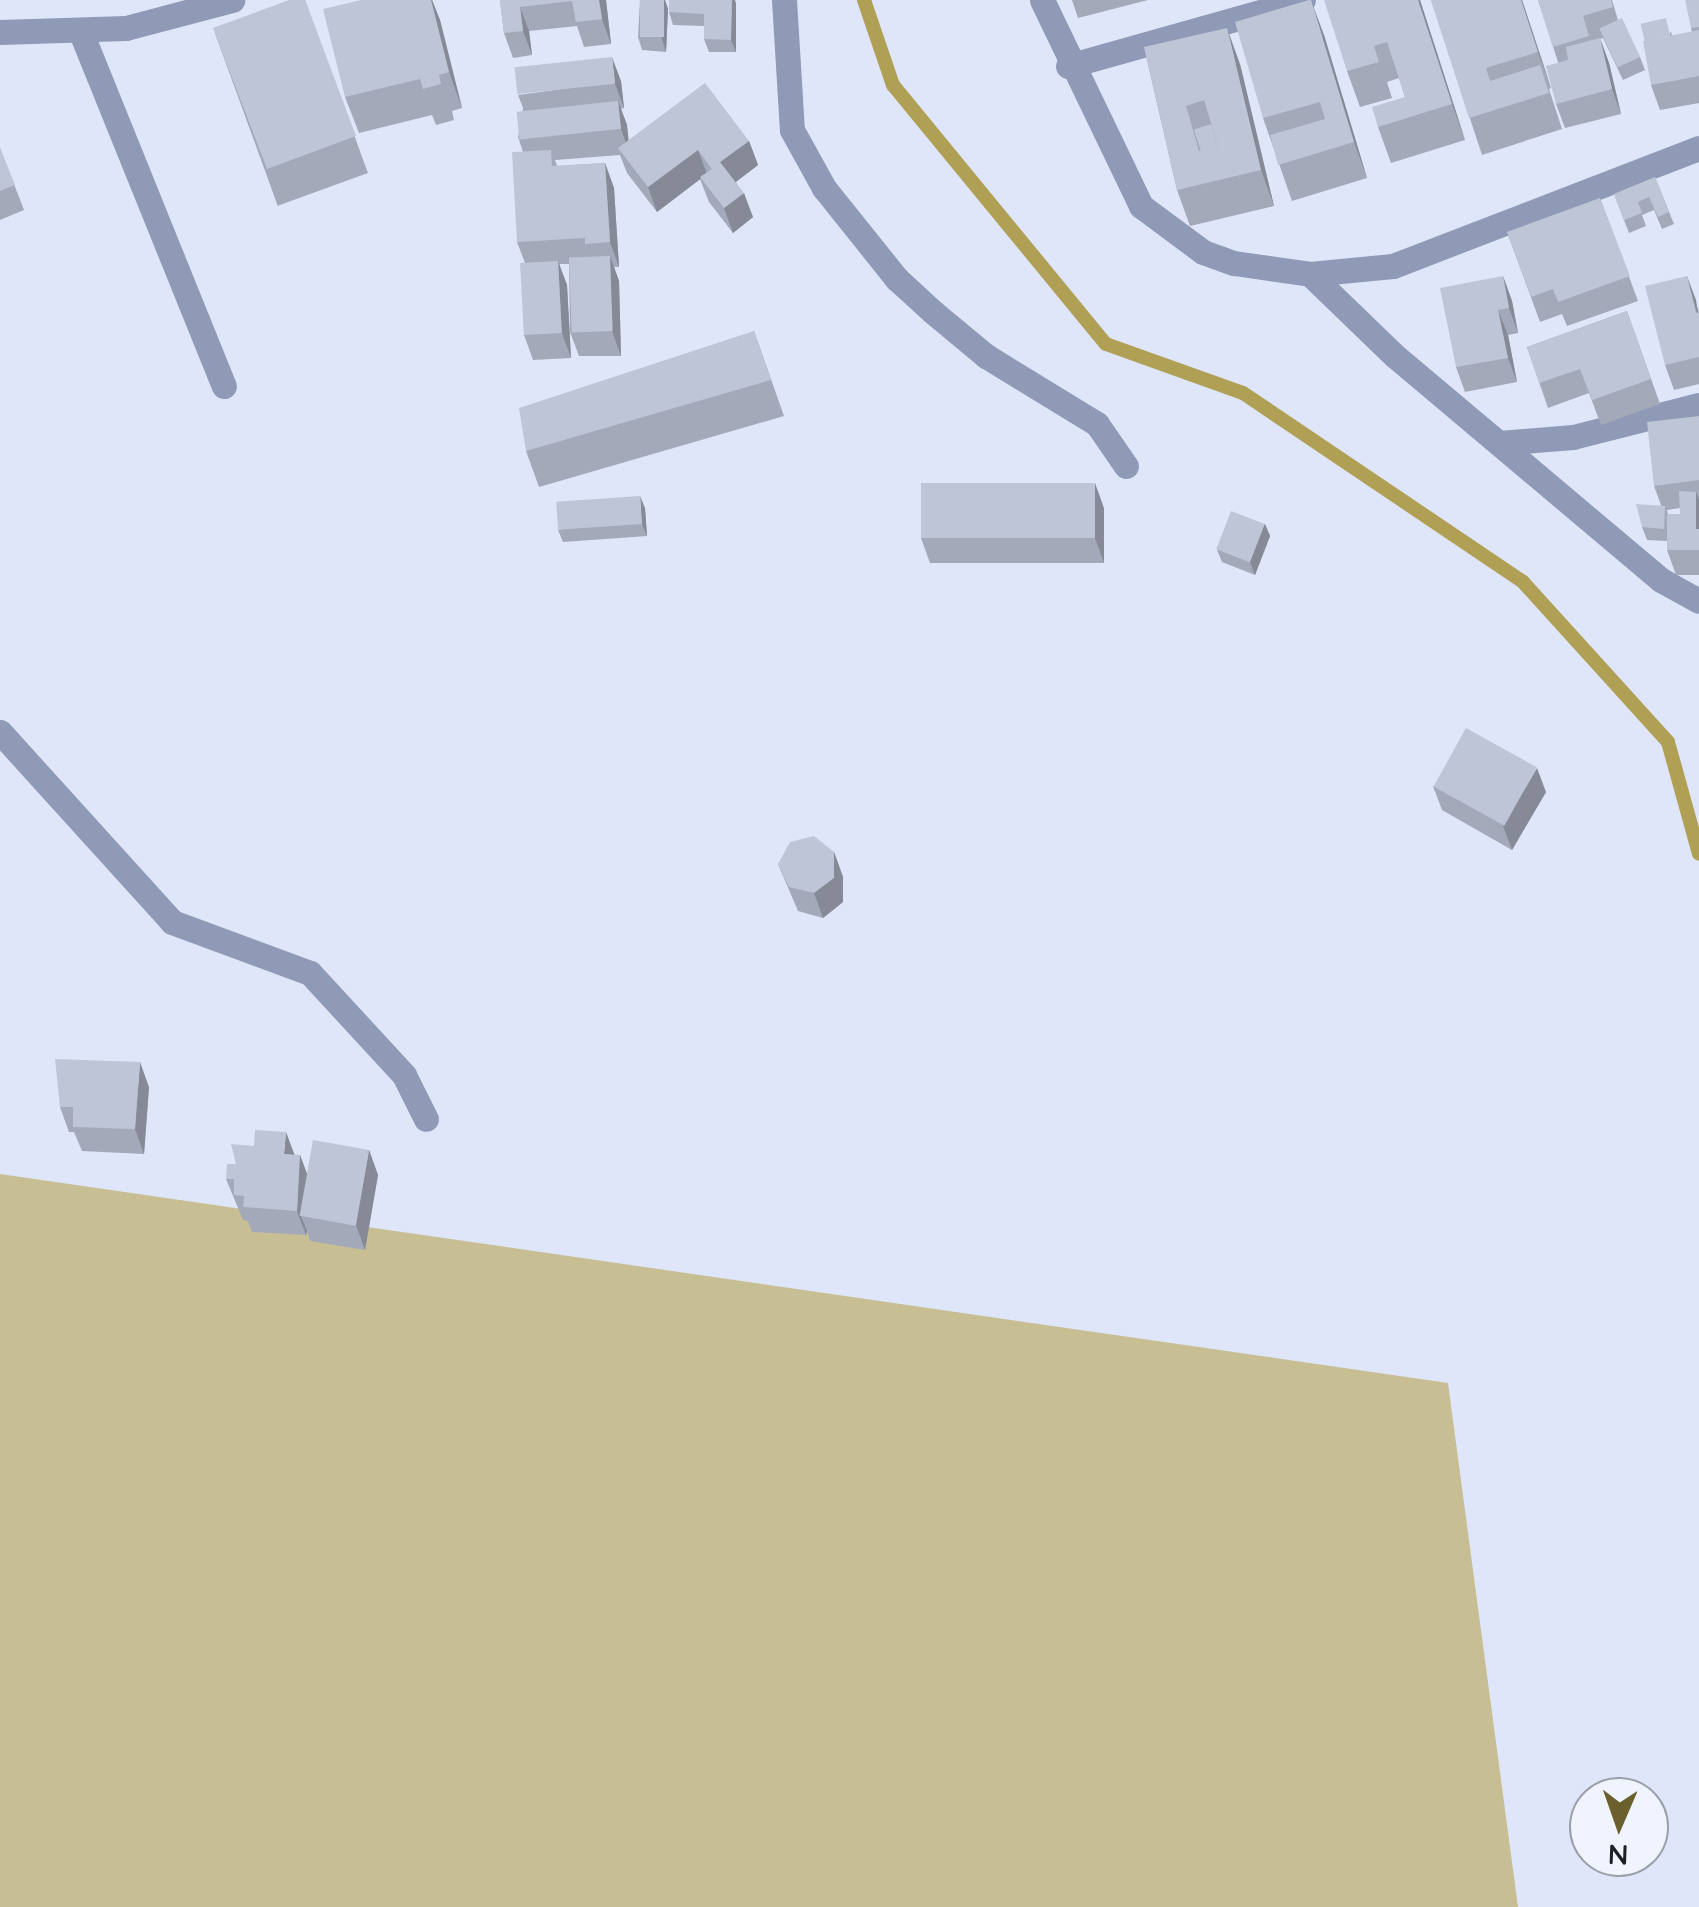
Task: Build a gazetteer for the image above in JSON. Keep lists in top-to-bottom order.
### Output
{
  "north": "bottom"
}
